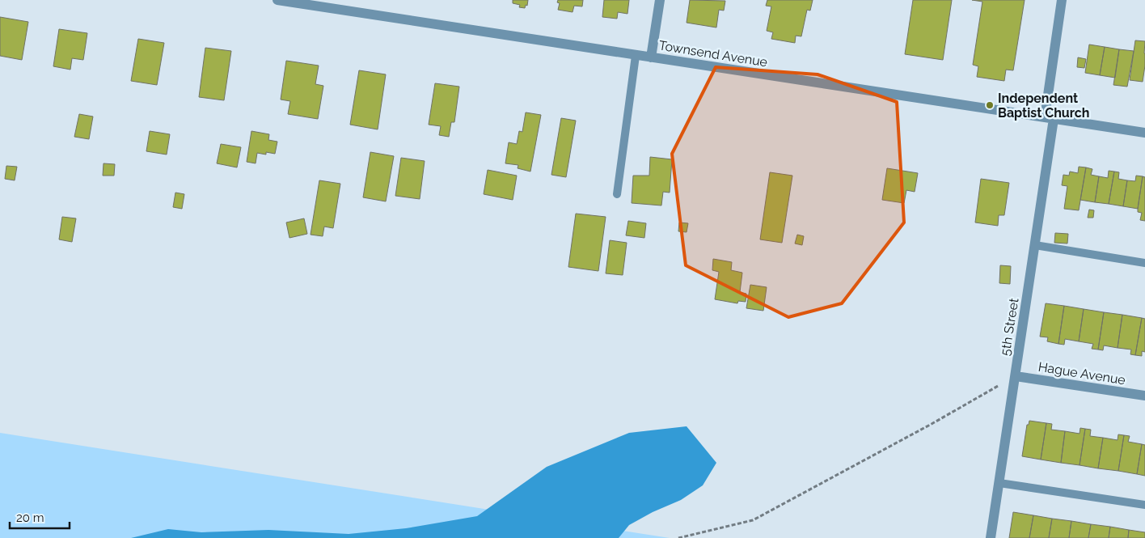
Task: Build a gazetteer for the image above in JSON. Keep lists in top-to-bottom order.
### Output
{
  "streets": {
    "street": ["Townsend Avenue", "5th Street", "Hague Avenue"]
  },
  "crossings": [
    ["Townsend Avenue", "5th Street"],
    ["5th Street", "Hague Avenue"]
  ],
  "places": ["Independent Baptist Church"],
  "scale_bar": "20 m"
}
